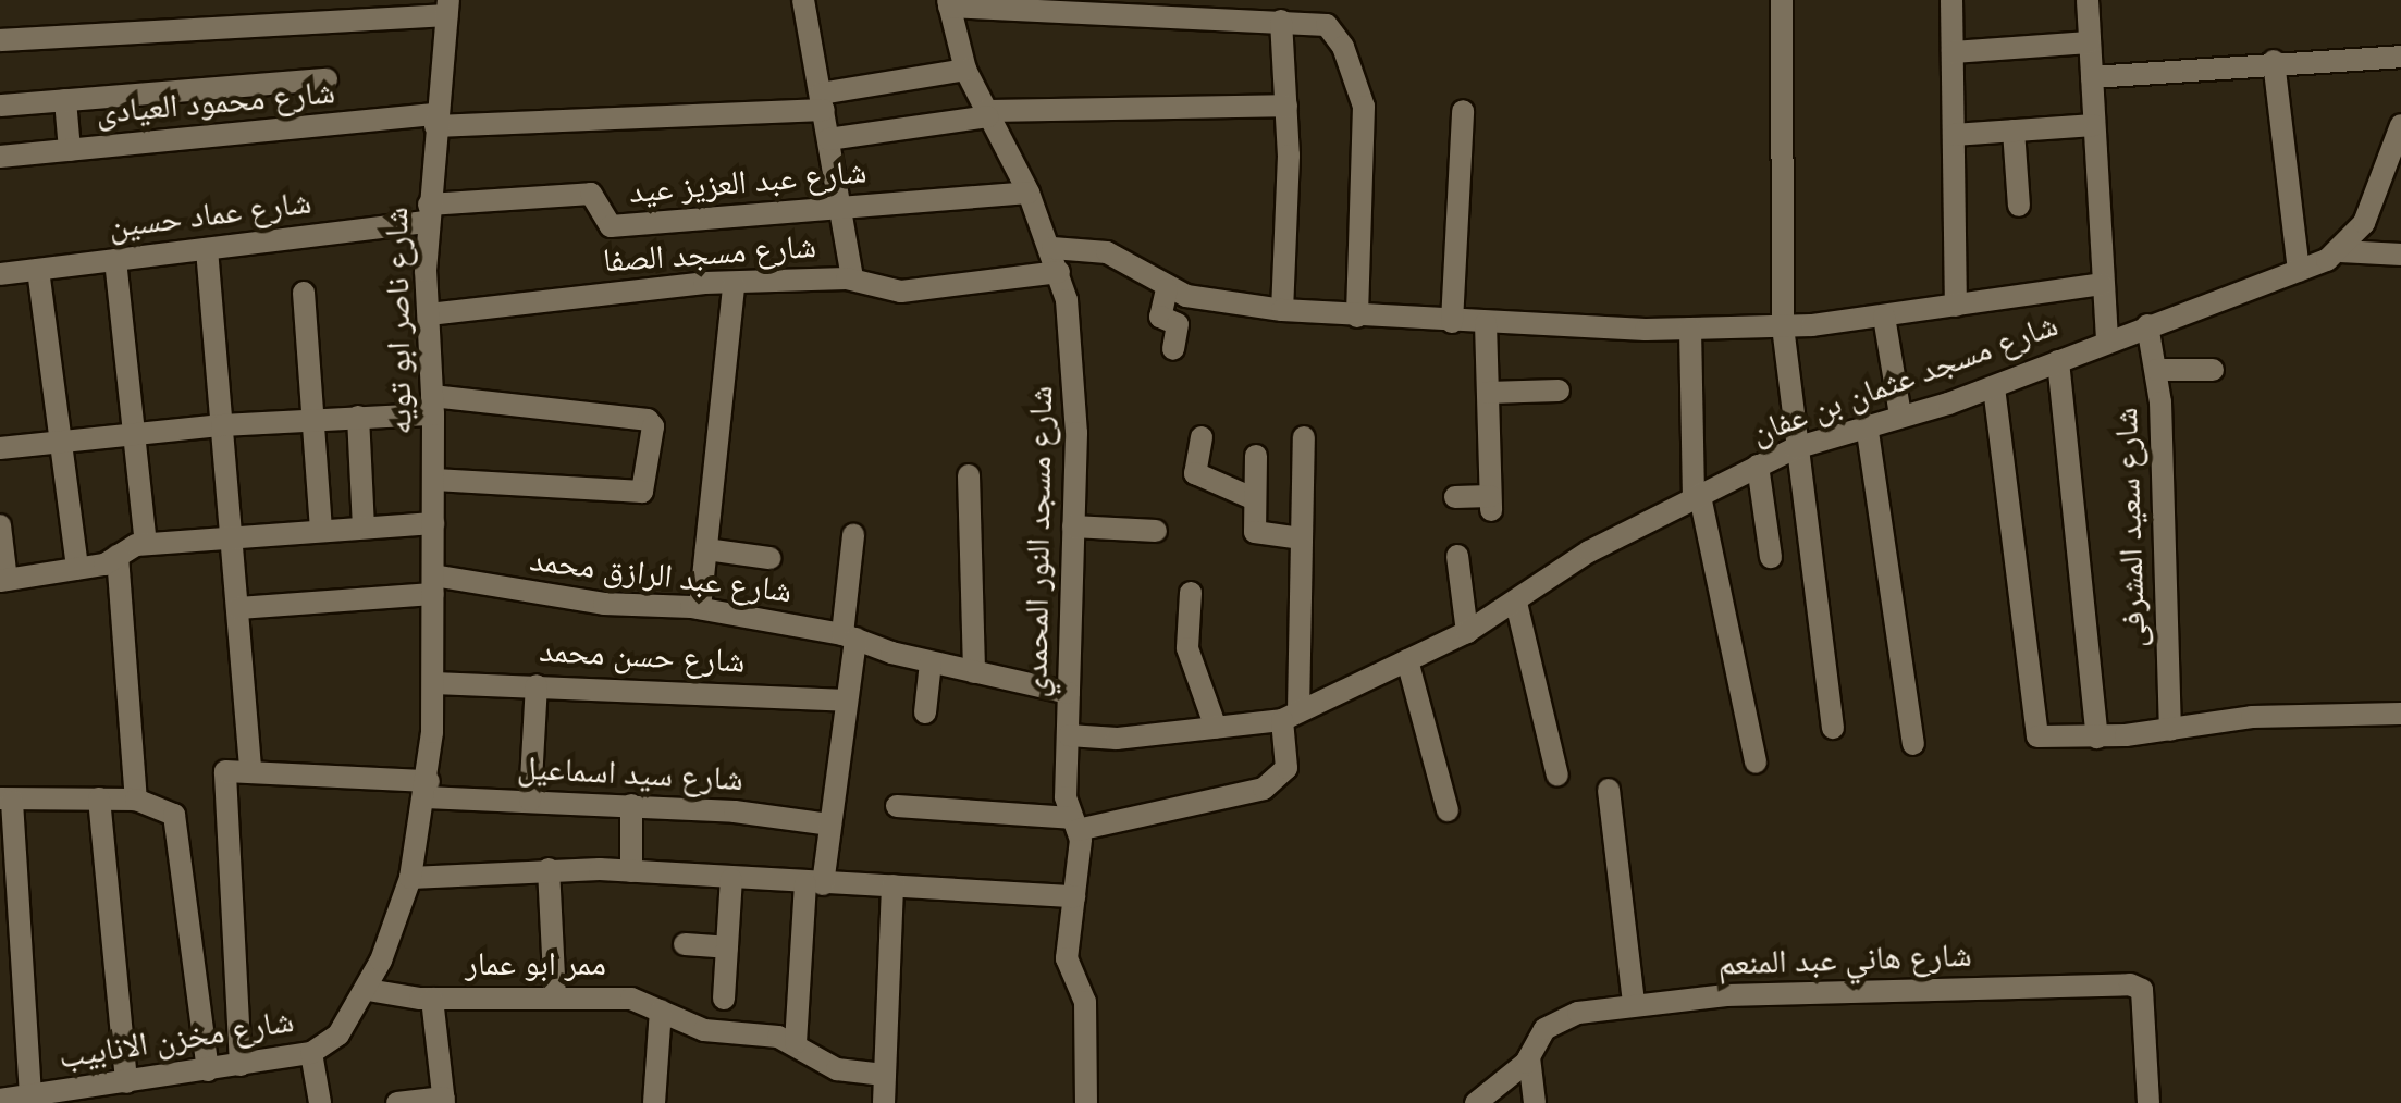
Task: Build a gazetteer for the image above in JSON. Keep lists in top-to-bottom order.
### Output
{
  "streets": {
    "street": [
      "شارع محمود العيادى",
      "شارع عبد العزيز عيد",
      "شارع عماد حسين",
      "شارع مسجد الصفا",
      "شارع ناصر ابو تويه",
      "شارع مسجد عثمان بن عفان",
      "شارع سعيد المشرفى",
      "شارع مسجد النور المحمدي",
      "شارع عبد الرازق محمد",
      "شارع حسن محمد",
      "شارع سيد اسماعيل",
      "شارع هاني عبد المنعم",
      "ممر ابو عمار",
      "شارع مخزن الانابيب"
    ]
  },
  "crossings": [
    ["شارع محمود العيادى", "شارع ناصر ابو تويه"],
    ["شارع محمود العيادى", "شارع مسجد النور المحمدي"],
    ["شارع عبد العزيز عيد", "شارع عماد حسين"],
    ["شارع عبد العزيز عيد", "شارع ناصر ابو تويه"],
    ["شارع عبد العزيز عيد", "شارع مسجد النور المحمدي"],
    ["شارع عماد حسين", "شارع ناصر ابو تويه"],
    ["شارع مسجد الصفا", "شارع ناصر ابو تويه"],
    ["شارع مسجد الصفا", "شارع مسجد النور المحمدي"],
    ["شارع ناصر ابو تويه", "شارع عبد الرازق محمد"],
    ["شارع ناصر ابو تويه", "شارع مخزن الانابيب"],
    ["شارع مسجد عثمان بن عفان", "شارع سعيد المشرفى"],
    ["شارع مسجد عثمان بن عفان", "شارع مسجد النور المحمدي"],
    ["شارع مسجد النور المحمدي", "شارع عبد الرازق محمد"],
    ["شارع عبد الرازق محمد", "شارع مخزن الانابيب"],
    ["شارع حسن محمد", "شارع مخزن الانابيب"],
    ["شارع سيد اسماعيل", "شارع مخزن الانابيب"],
    ["ممر ابو عمار", "شارع مخزن الانابيب"]
  ]
}
